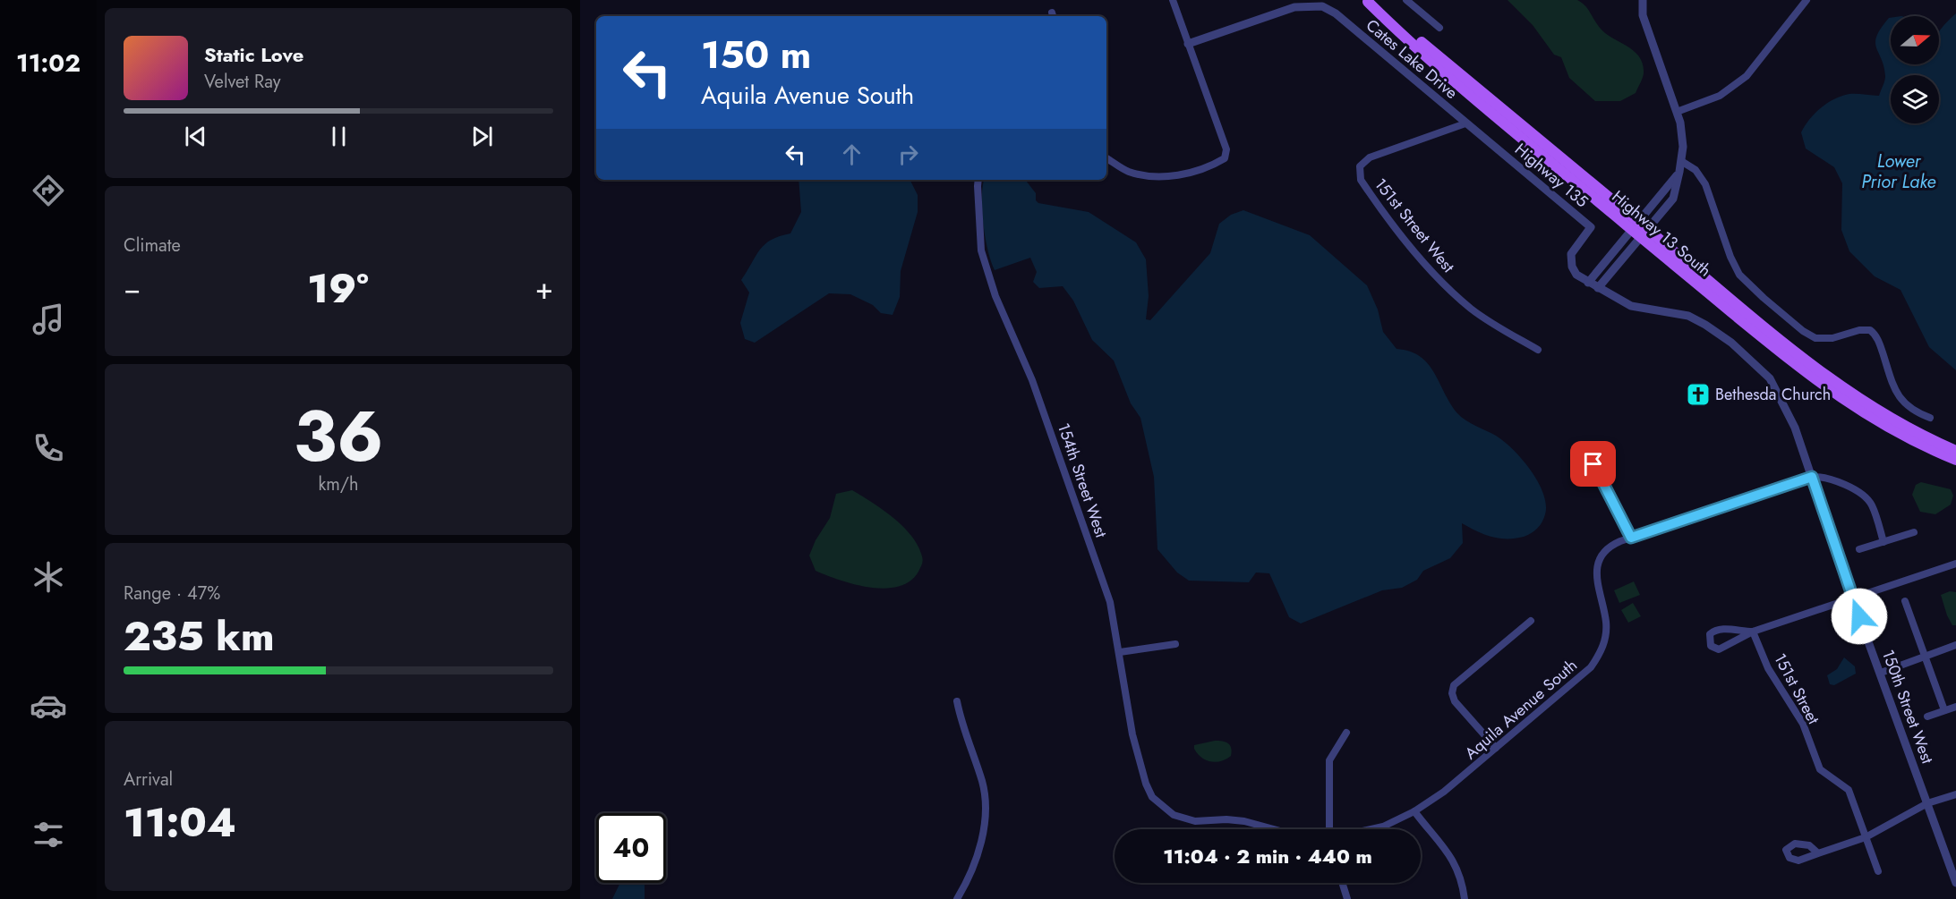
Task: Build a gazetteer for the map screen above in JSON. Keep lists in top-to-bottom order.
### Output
{
  "streets": {
    "main road": ["Highway 13 South"],
    "street": [
      "Cates Lake Drive",
      "Highway 135",
      "151st Street West",
      "154th Street West",
      "151st Street",
      "150th Street West",
      "Aquila Avenue South"
    ]
  },
  "crossings": [
    ["Cates Lake Drive", "Highway 135"],
    ["Cates Lake Drive", "151st Street West"],
    ["Highway 135", "151st Street West"],
    ["Highway 135", "150th Street West"],
    ["154th Street West", "Aquila Avenue South"],
    ["150th Street West", "Aquila Avenue South"]
  ],
  "water": ["Lower Prior Lake"],
  "places": {
    "church": ["Bethesda Church"]
  },
  "north": "right",
  "page": {
    "tabs": "11:02",
    "turn": ["150 m", "Aquila Avenue South"],
    "song": ["Static Love", "Velvet Ray"],
    "tile": [
      "Climate",
      ["36", "km/h"],
      ["Range · 47%", "235 km"],
      ["Arrival", "11:04"]
    ],
    "heat": ["−", "19°", "+"],
    "limit": "40",
    "trip": "11:04 · 2 min · 440 m"
  }
}
